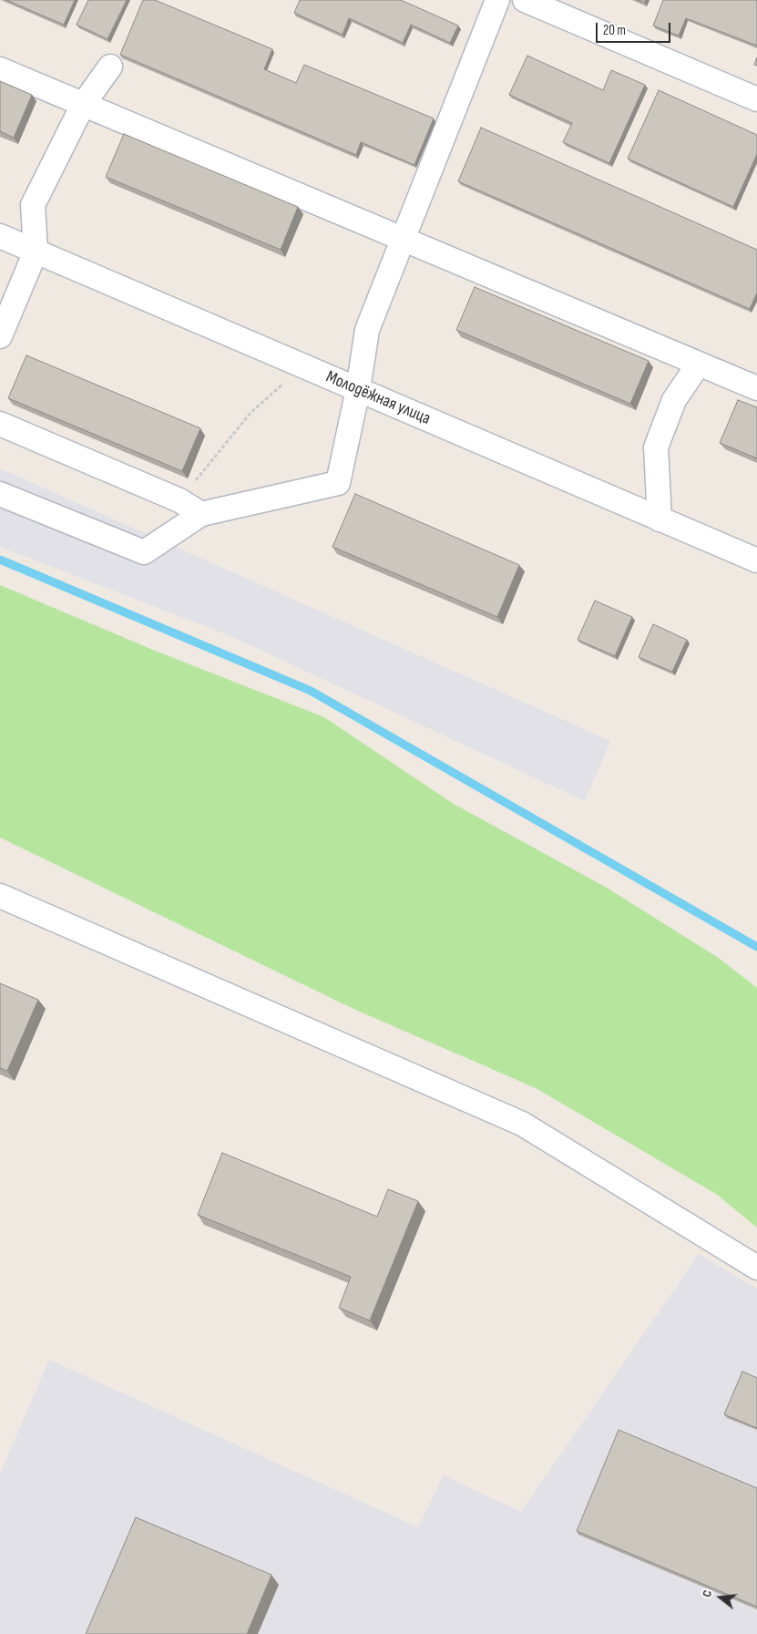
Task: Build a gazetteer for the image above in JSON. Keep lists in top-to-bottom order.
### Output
{
  "streets": {
    "street": ["Молодёжная улица"]
  },
  "scale_bar": "20 m",
  "north": "left"
}
